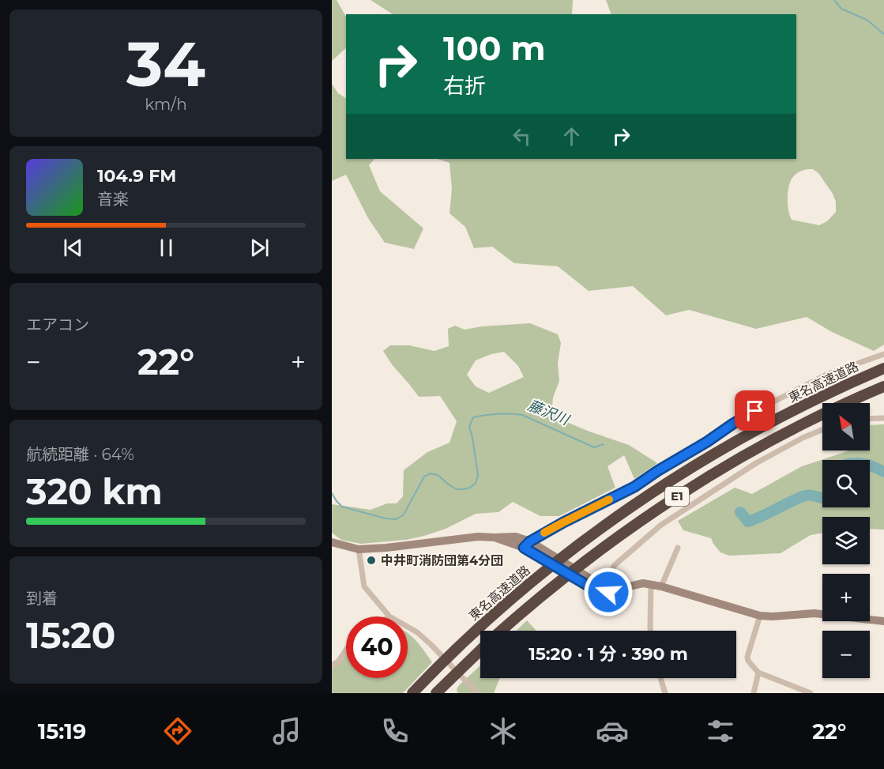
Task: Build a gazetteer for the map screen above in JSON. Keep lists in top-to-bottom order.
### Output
{
  "streets": {
    "highway": ["東名高速道路", "E1"]
  },
  "water": ["藤沢川"],
  "places": ["中井町消防団第4分団"],
  "north": "top left",
  "page": {
    "tile": [
      ["34", "km/h"],
      "エアコン",
      ["航続距離 · 64%", "320 km"],
      ["到着", "15:20"]
    ],
    "turn": ["100 m", "右折"],
    "song": ["104.9 FM", "音楽"],
    "heat": ["−", "22°", "+"],
    "map_buttons": ["+", "−"],
    "limit": "40",
    "trip": "15:20 · 1 分 · 390 m",
    "tabs": ["15:19", "22°"]
  }
}
